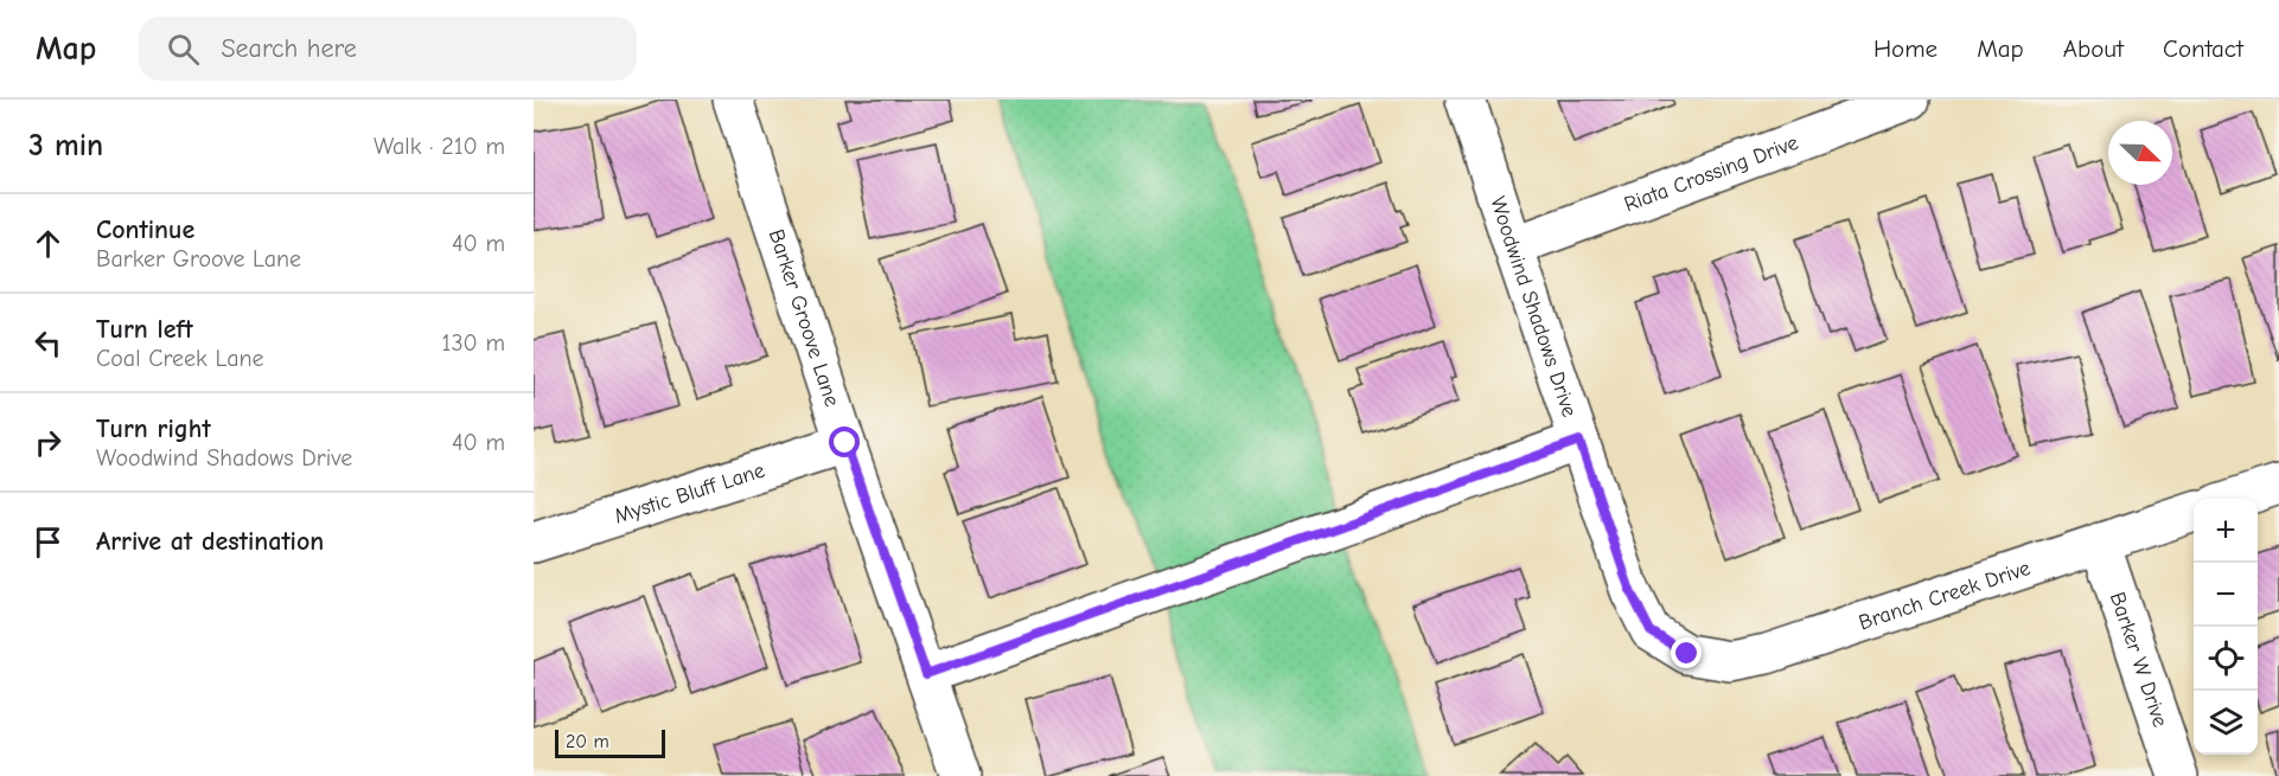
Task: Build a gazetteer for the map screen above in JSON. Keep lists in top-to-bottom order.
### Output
{
  "streets": {
    "street": [
      "Riata Crossing Drive",
      "Woodwind Shadows Drive",
      "Barker Groove Lane",
      "Mystic Bluff Lane",
      "Branch Creek Drive",
      "Barker W Drive"
    ]
  },
  "crossings": [
    ["Riata Crossing Drive", "Woodwind Shadows Drive"],
    ["Woodwind Shadows Drive", "Branch Creek Drive"],
    ["Barker Groove Lane", "Mystic Bluff Lane"],
    ["Branch Creek Drive", "Barker W Drive"]
  ],
  "scale_bar": "20 m",
  "north": "bottom right",
  "page": {
    "header": "Map",
    "search": "Search here",
    "nav": [
      "Home",
      "Map",
      "About",
      "Contact"
    ],
    "heading": ["3 min", "Walk · 210 m"],
    "list": [
      ["Continue", "Barker Groove Lane", "40 m"],
      ["Turn left", "Coal Creek Lane", "130 m"],
      ["Turn right", "Woodwind Shadows Drive", "40 m"],
      "Arrive at destination"
    ],
    "map_buttons": ["+", "−"],
    "scale": "20 m"
  }
}
